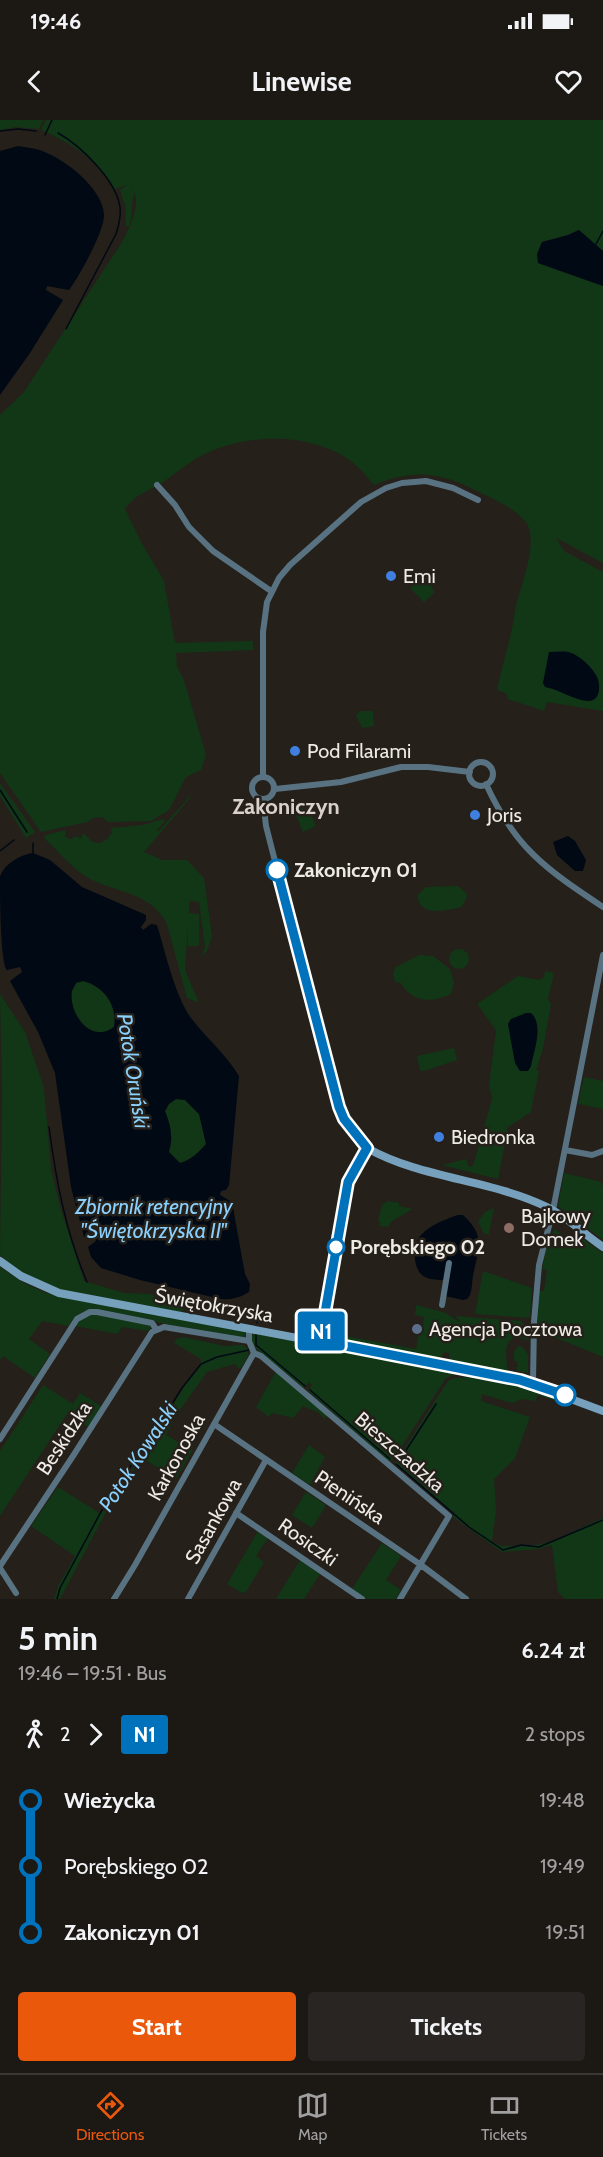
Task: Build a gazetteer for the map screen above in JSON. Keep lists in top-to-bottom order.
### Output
{
  "streets": {
    "main road": ["Świętokrzyska"],
    "street": [
      "Beskidzka",
      "Bieszczadzka",
      "Karkonoska",
      "Pienińska",
      "Sasankowa",
      "Rosiczki"
    ]
  },
  "crossings": [
    ["Świętokrzyska", "Beskidzka"],
    ["Bieszczadzka", "Karkonoska"],
    ["Bieszczadzka", "Pienińska"],
    ["Karkonoska", "Pienińska"],
    ["Pienińska", "Sasankowa"],
    ["Sasankowa", "Rosiczki"]
  ],
  "districts": ["Zakoniczyn"],
  "water": ["Potok Oruński", "Zbiornik retencyjny \"Świętokrzyska II\"", "Potok Kowalski"],
  "places": [
    "Emi",
    "Pod Filarami",
    "Joris",
    "Zakoniczyn 01",
    "Biedronka",
    "Bajkowy Domek",
    "Porębskiego 02",
    "Agencja Pocztowa"
  ],
  "lines": ["bus line N1"],
  "page": {
    "status": "19:46",
    "header": "Linewise",
    "on_map": "N1",
    "heading": ["5 min", "19:46 – 19:51 · Bus", "6.24 zł"],
    "legs": ["2", "N1", "2 stops"],
    "list": [
      {
        "name": "Wieżycka",
        "value": "19:48"
      },
      {
        "name": "Porębskiego 02",
        "value": "19:49"
      },
      {
        "name": "Zakoniczyn 01",
        "value": "19:51"
      }
    ],
    "buttons": ["Start", "Tickets"],
    "tabs": ["Directions", "Map", "Tickets"]
  }
}
